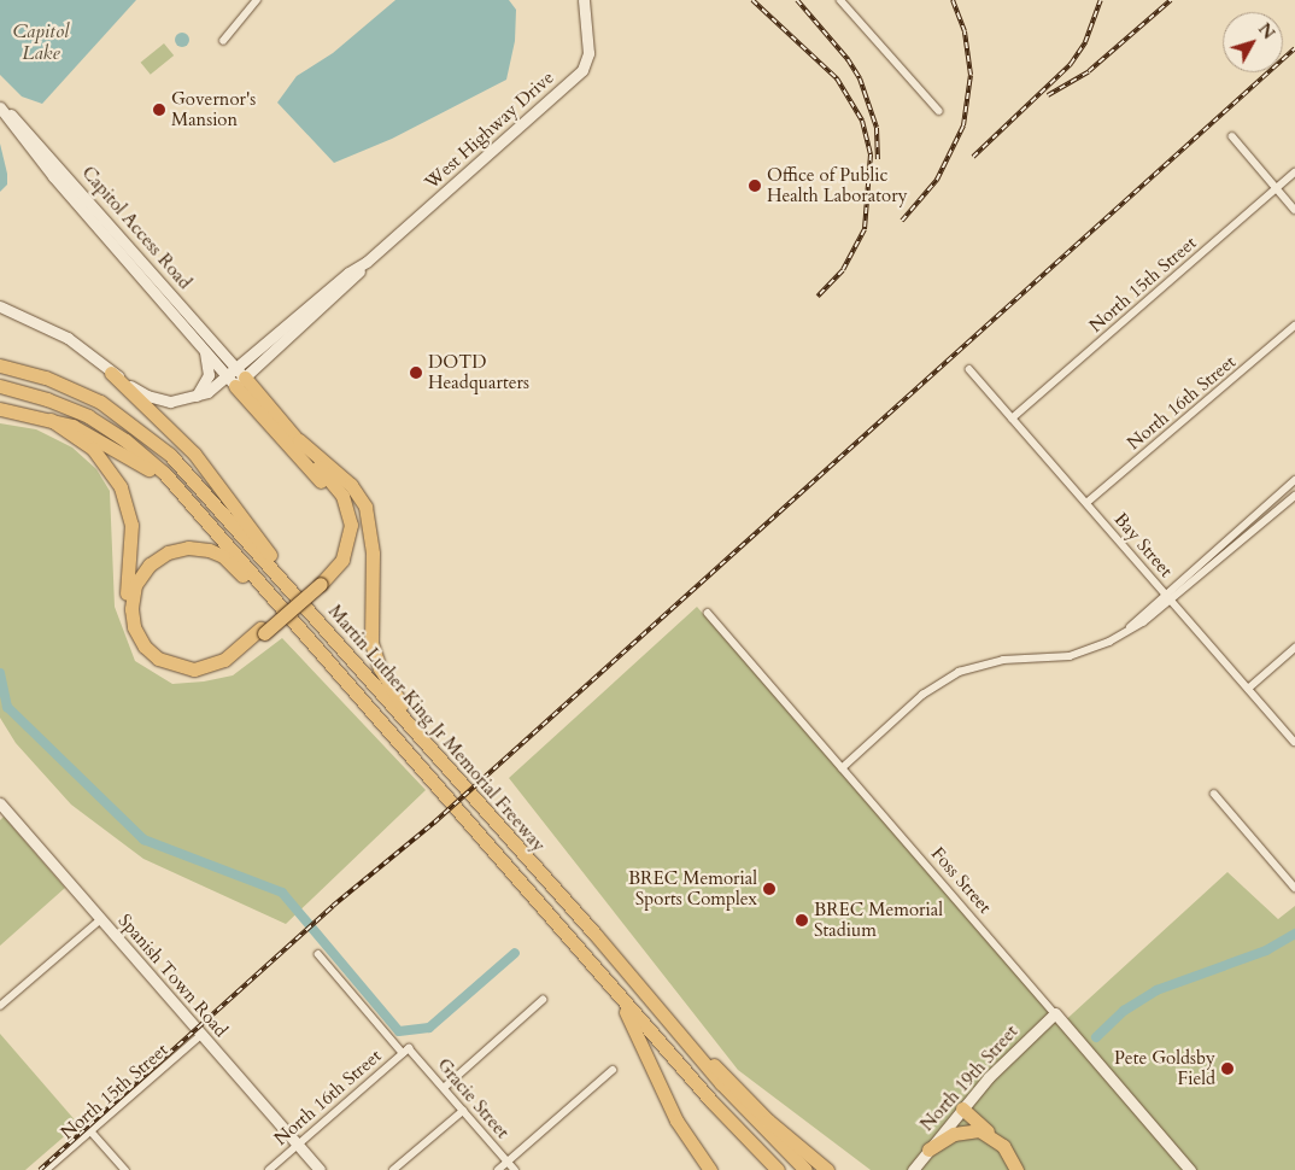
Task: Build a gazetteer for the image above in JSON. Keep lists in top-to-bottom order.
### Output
{
  "streets": {
    "highway": ["Martin Luther King Jr Memorial Freeway"],
    "street": [
      "West Highway Drive",
      "Capitol Access Road",
      "North 15th Street",
      "North 16th Street",
      "Bay Street",
      "Foss Street",
      "Spanish Town Road",
      "North 19th Street",
      "Gracie Street"
    ]
  },
  "crossings": [
    ["West Highway Drive", "Capitol Access Road"],
    ["North 15th Street", "Bay Street"],
    ["North 15th Street", "Spanish Town Road"],
    ["North 16th Street", "Bay Street"],
    ["North 16th Street", "Spanish Town Road"],
    ["North 16th Street", "Gracie Street"],
    ["Foss Street", "North 19th Street"]
  ],
  "water": ["Capitol Lake"],
  "places": [
    "Governor's Mansion",
    "Office of Public Health Laboratory",
    "DOTD Headquarters",
    "BREC Memorial Sports Complex",
    "BREC Memorial Stadium",
    "Pete Goldsby Field"
  ],
  "north": "top right"
}
